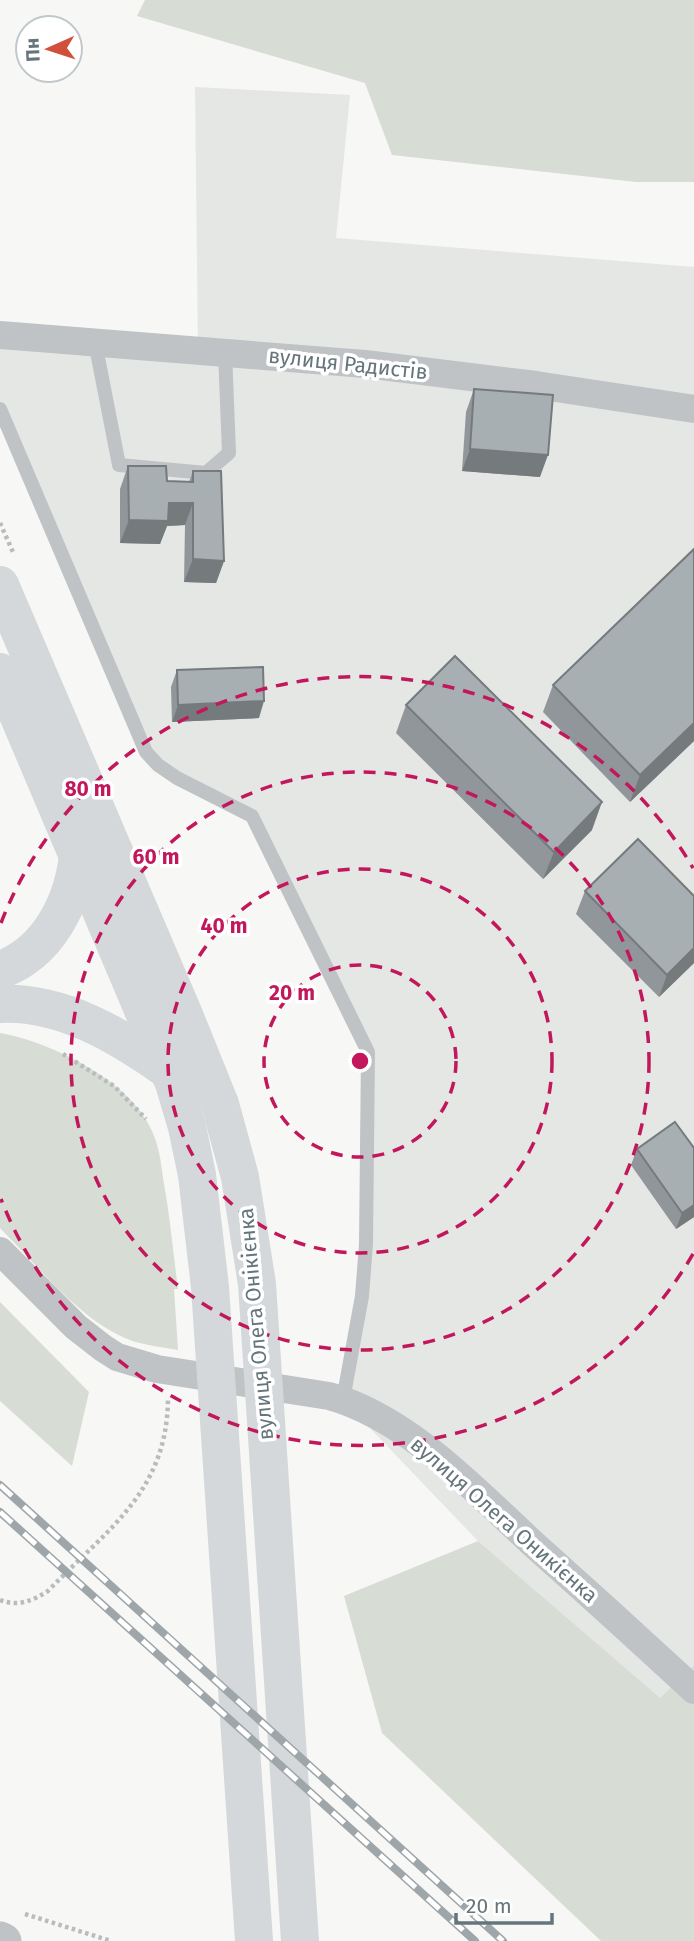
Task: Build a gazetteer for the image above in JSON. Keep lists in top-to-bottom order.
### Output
{
  "streets": {
    "main road": ["вулиця Олега Онікієнка"],
    "street": ["вулиця Радистів", "вулиця Олега Оникієнка"]
  },
  "scale_bar": "20 m",
  "north": "left",
  "rings": [
    "80 m",
    "60 m",
    "40 m",
    "20 m"
  ]
}
